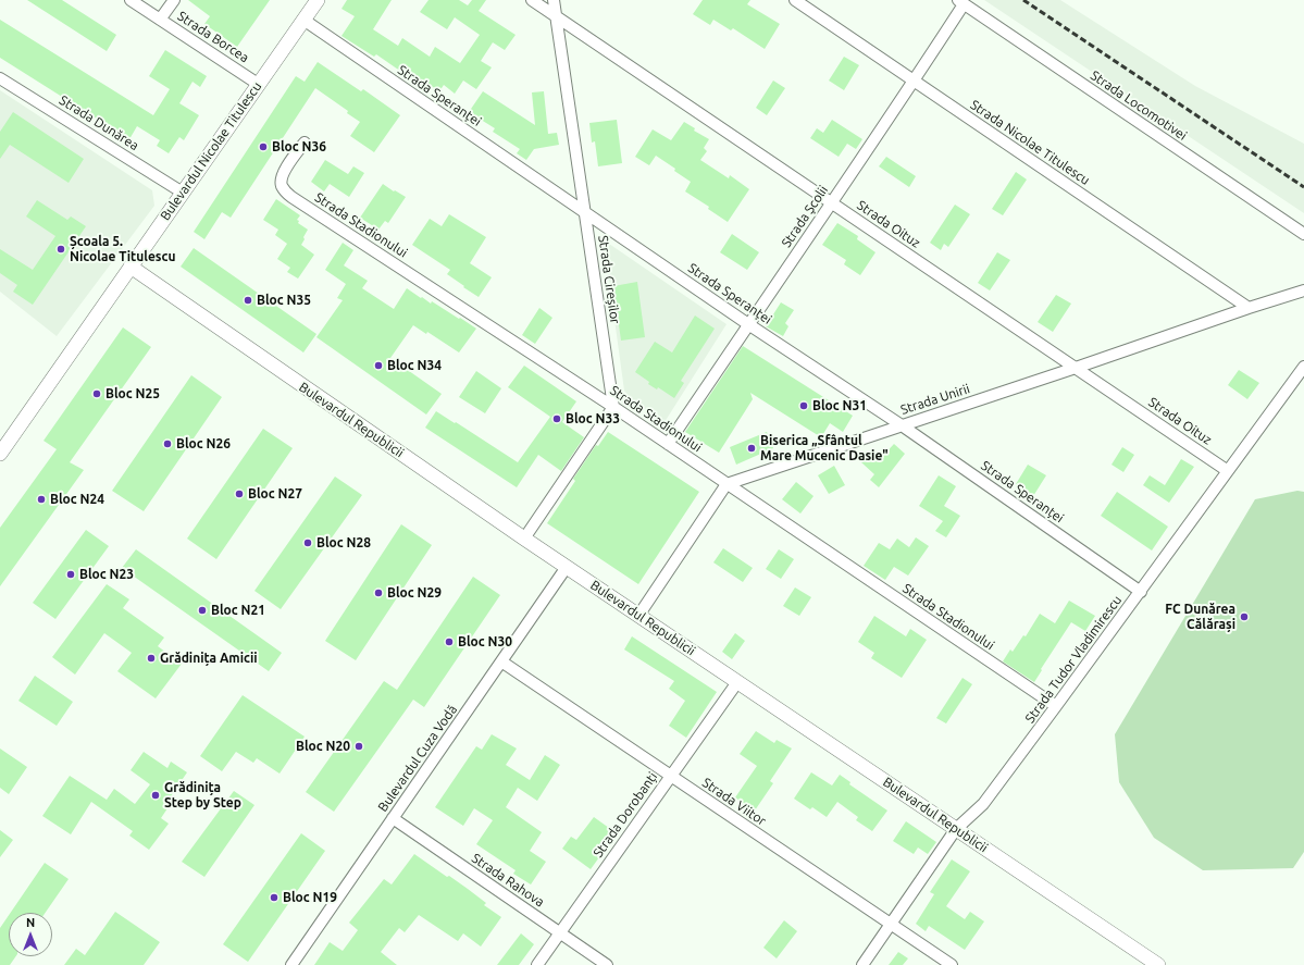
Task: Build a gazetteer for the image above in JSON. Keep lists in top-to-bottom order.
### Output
{
  "streets": {
    "main road": ["Bulevardul Nicolae Titulescu", "Bulevardul Republicii"],
    "street": [
      "Strada Borcea",
      "Strada Speranței",
      "Strada Locomotivei",
      "Strada Dunărea",
      "Strada Nicolae Titulescu",
      "Strada Școlii",
      "Strada Oituz",
      "Strada Stadionului",
      "Strada Cireșilor",
      "Strada Unirii",
      "Strada Tudor Vladimirescu",
      "Bulevardul Cuza Vodă",
      "Strada Viitor",
      "Strada Dorobanți",
      "Strada Rahova"
    ]
  },
  "crossings": [
    ["Strada Borcea", "Bulevardul Nicolae Titulescu"],
    ["Strada Speranței", "Bulevardul Nicolae Titulescu"],
    ["Strada Speranței", "Strada Școlii"],
    ["Strada Speranței", "Strada Cireșilor"],
    ["Strada Speranței", "Strada Unirii"],
    ["Strada Speranței", "Strada Tudor Vladimirescu"],
    ["Strada Locomotivei", "Strada Școlii"],
    ["Strada Dunărea", "Bulevardul Nicolae Titulescu"],
    ["Strada Nicolae Titulescu", "Strada Școlii"],
    ["Strada Nicolae Titulescu", "Strada Unirii"],
    ["Bulevardul Nicolae Titulescu", "Bulevardul Republicii"],
    ["Strada Școlii", "Strada Oituz"],
    ["Strada Școlii", "Strada Stadionului"],
    ["Strada Oituz", "Strada Cireșilor"],
    ["Strada Oituz", "Strada Unirii"],
    ["Strada Oituz", "Strada Tudor Vladimirescu"],
    ["Strada Stadionului", "Strada Cireșilor"],
    ["Strada Stadionului", "Strada Unirii"],
    ["Strada Stadionului", "Strada Tudor Vladimirescu"],
    ["Bulevardul Republicii", "Strada Tudor Vladimirescu"],
    ["Bulevardul Republicii", "Bulevardul Cuza Vodă"],
    ["Bulevardul Republicii", "Strada Dorobanți"],
    ["Strada Tudor Vladimirescu", "Strada Viitor"],
    ["Bulevardul Cuza Vodă", "Strada Viitor"],
    ["Bulevardul Cuza Vodă", "Strada Rahova"],
    ["Strada Viitor", "Strada Dorobanți"],
    ["Strada Dorobanți", "Strada Rahova"]
  ],
  "places": [
    "Bloc N36",
    "Școala 5. Nicolae Titulescu",
    "Bloc N35",
    "Bloc N34",
    "Bloc N25",
    "Bloc N31",
    "Bloc N33",
    "Bloc N26",
    "Biserica „Sfântul Mare Mucenic Dasie\"",
    "Bloc N27",
    "Bloc N24",
    "Bloc N28",
    "Bloc N23",
    "Bloc N29",
    "Bloc N21",
    "FC Dunărea Călărași",
    "Bloc N30",
    "Grădinița Amicii",
    "Bloc N20",
    "Grădinița Step by Step",
    "Bloc N19"
  ],
  "north": "top"
}
